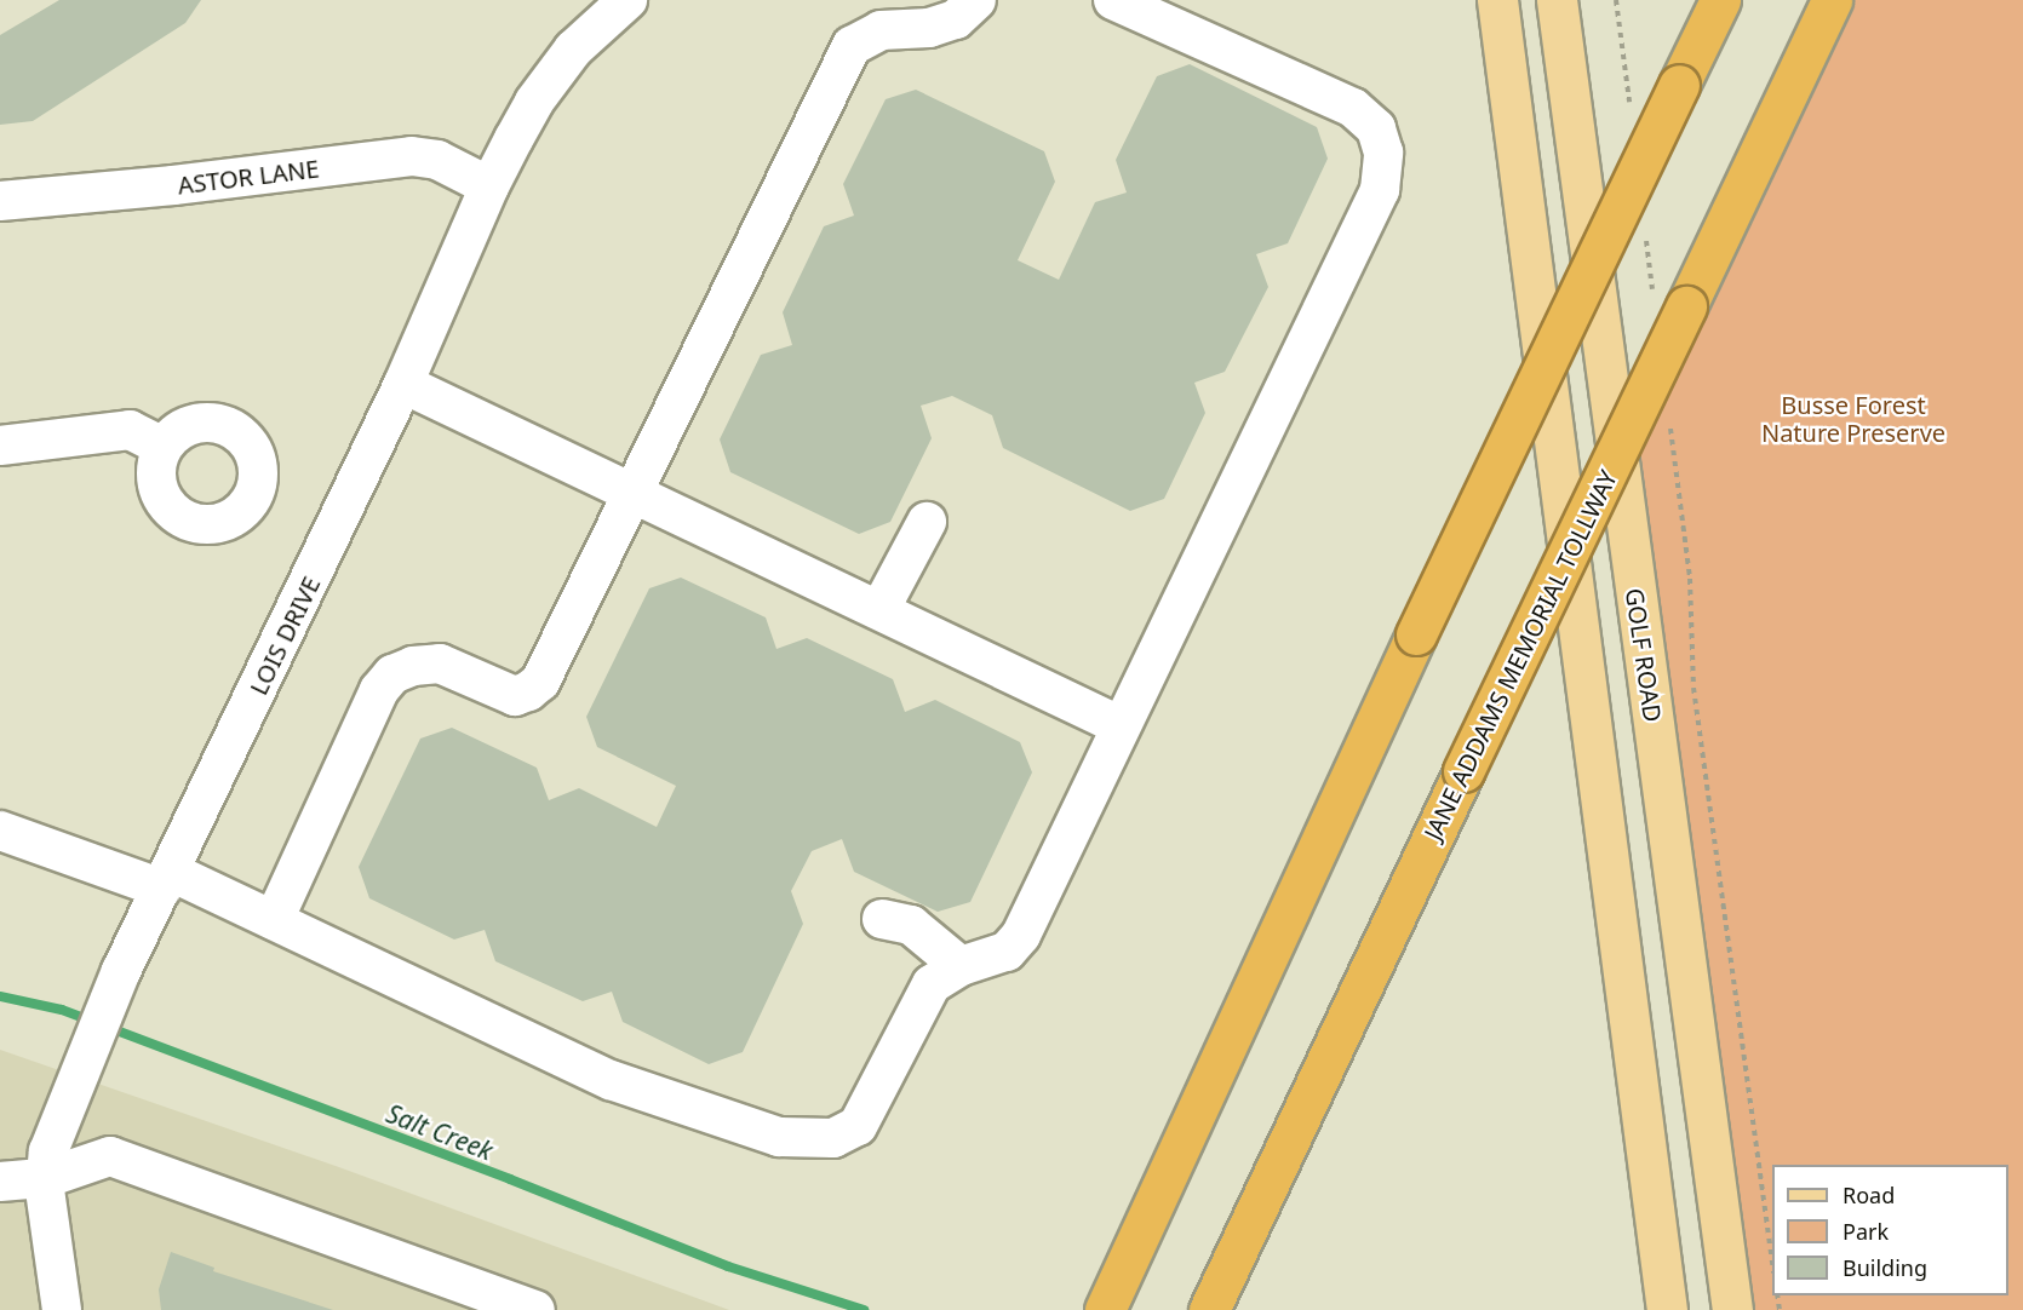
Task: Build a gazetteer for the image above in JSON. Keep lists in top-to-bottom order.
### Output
{
  "streets": {
    "highway": ["JANE ADDAMS MEMORIAL TOLLWAY"],
    "main road": ["GOLF ROAD"],
    "street": ["ASTOR LANE", "LOIS DRIVE"]
  },
  "crossings": [
    ["ASTOR LANE", "LOIS DRIVE"]
  ],
  "water": ["Salt Creek"],
  "parks": ["Busse Forest Nature Preserve"],
  "legend": ["Road", "Park", "Building"]
}
